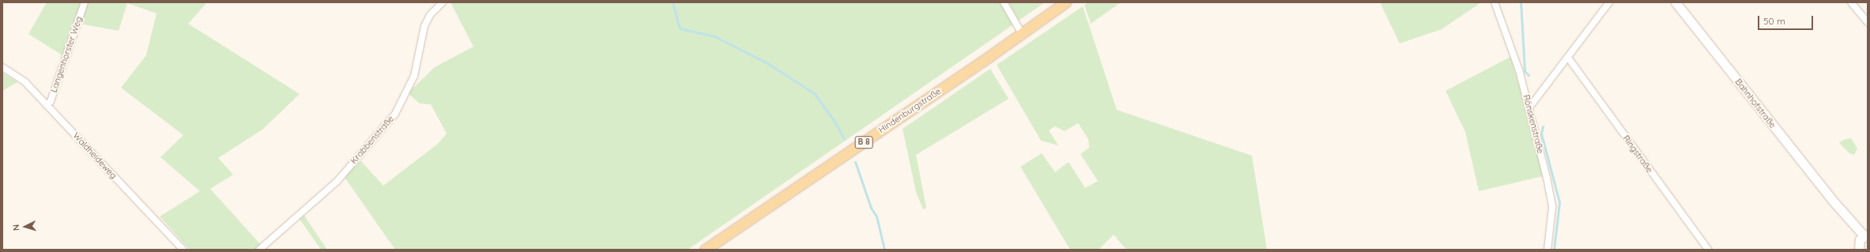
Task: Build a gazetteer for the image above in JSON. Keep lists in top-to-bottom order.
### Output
{
  "streets": {
    "main road": ["Hindenburgstraße", "B 8"],
    "street": [
      "Langenhorster Weg",
      "Bahnhofstraße",
      "Rönskenstraße",
      "Krabbenstraße",
      "Ringstraße",
      "Waldheideweg"
    ]
  },
  "crossings": [
    ["Langenhorster Weg", "Waldheideweg"]
  ],
  "scale_bar": "50 m",
  "north": "left"
}
